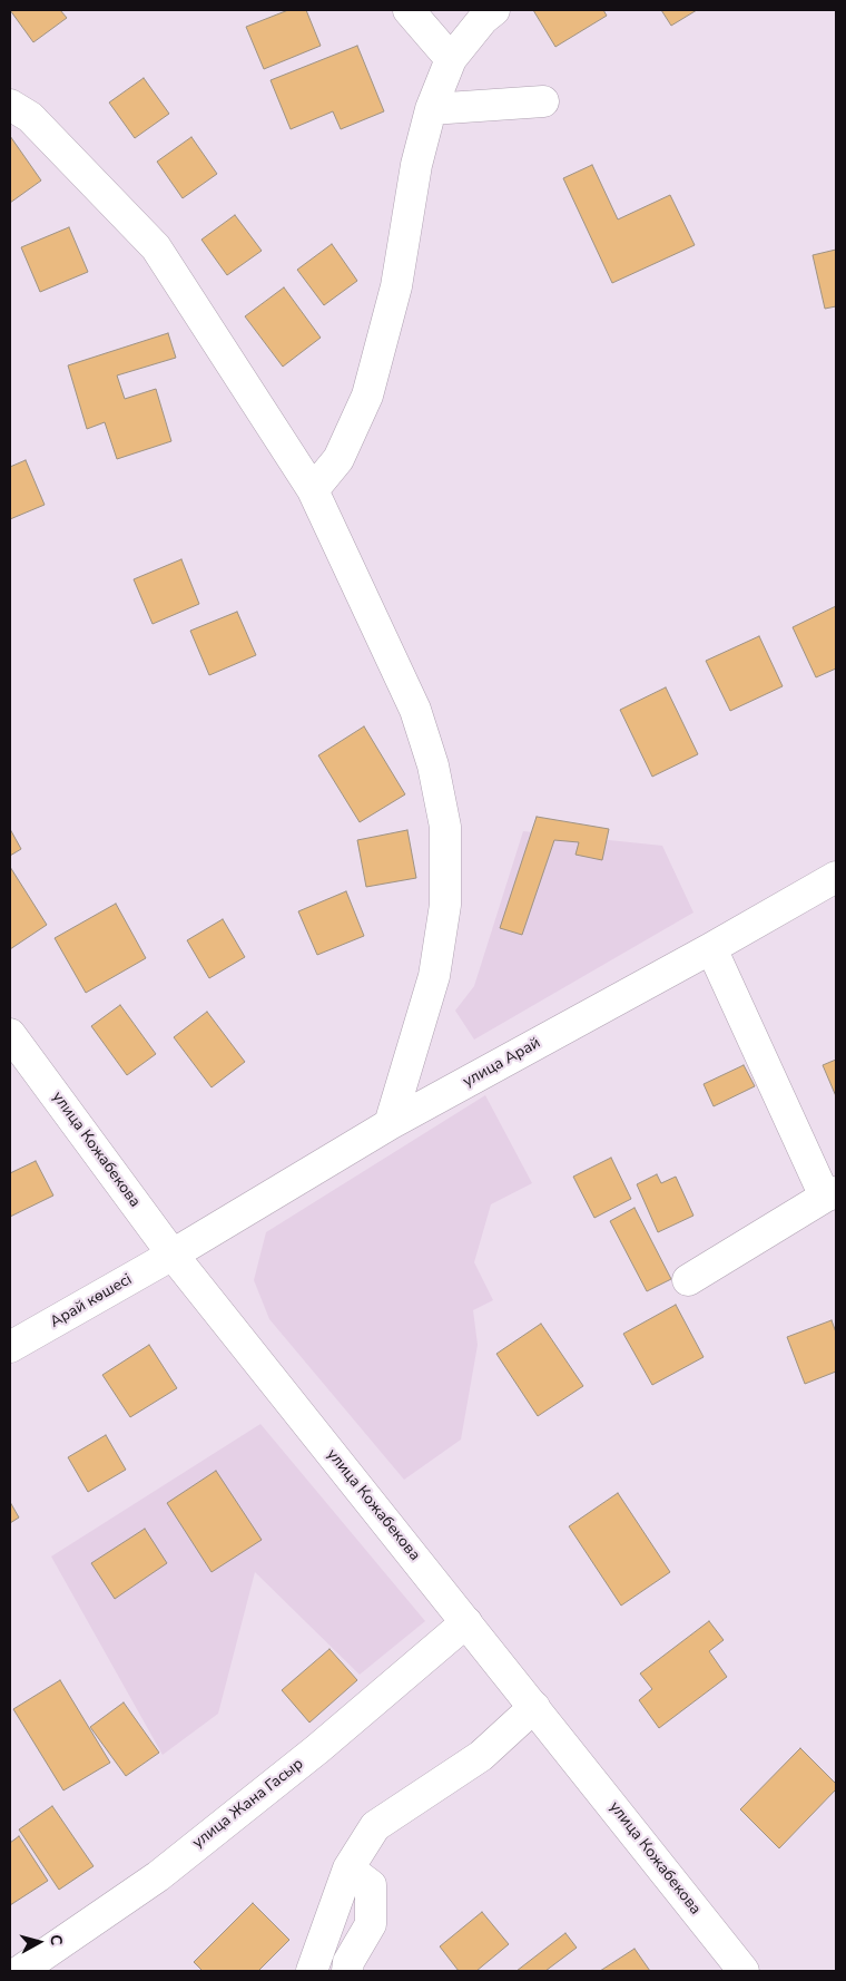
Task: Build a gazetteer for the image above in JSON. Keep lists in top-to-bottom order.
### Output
{
  "streets": {
    "street": [
      "улица Арай",
      "улица Кожабекова",
      "Арай көшесі",
      "улица Жана Гасыр"
    ]
  },
  "crossings": [
    ["улица Арай", "улица Кожабекова"],
    ["улица Арай", "Арай көшесі"],
    ["улица Кожабекова", "Арай көшесі"],
    ["улица Кожабекова", "улица Жана Гасыр"]
  ],
  "north": "right"
}
